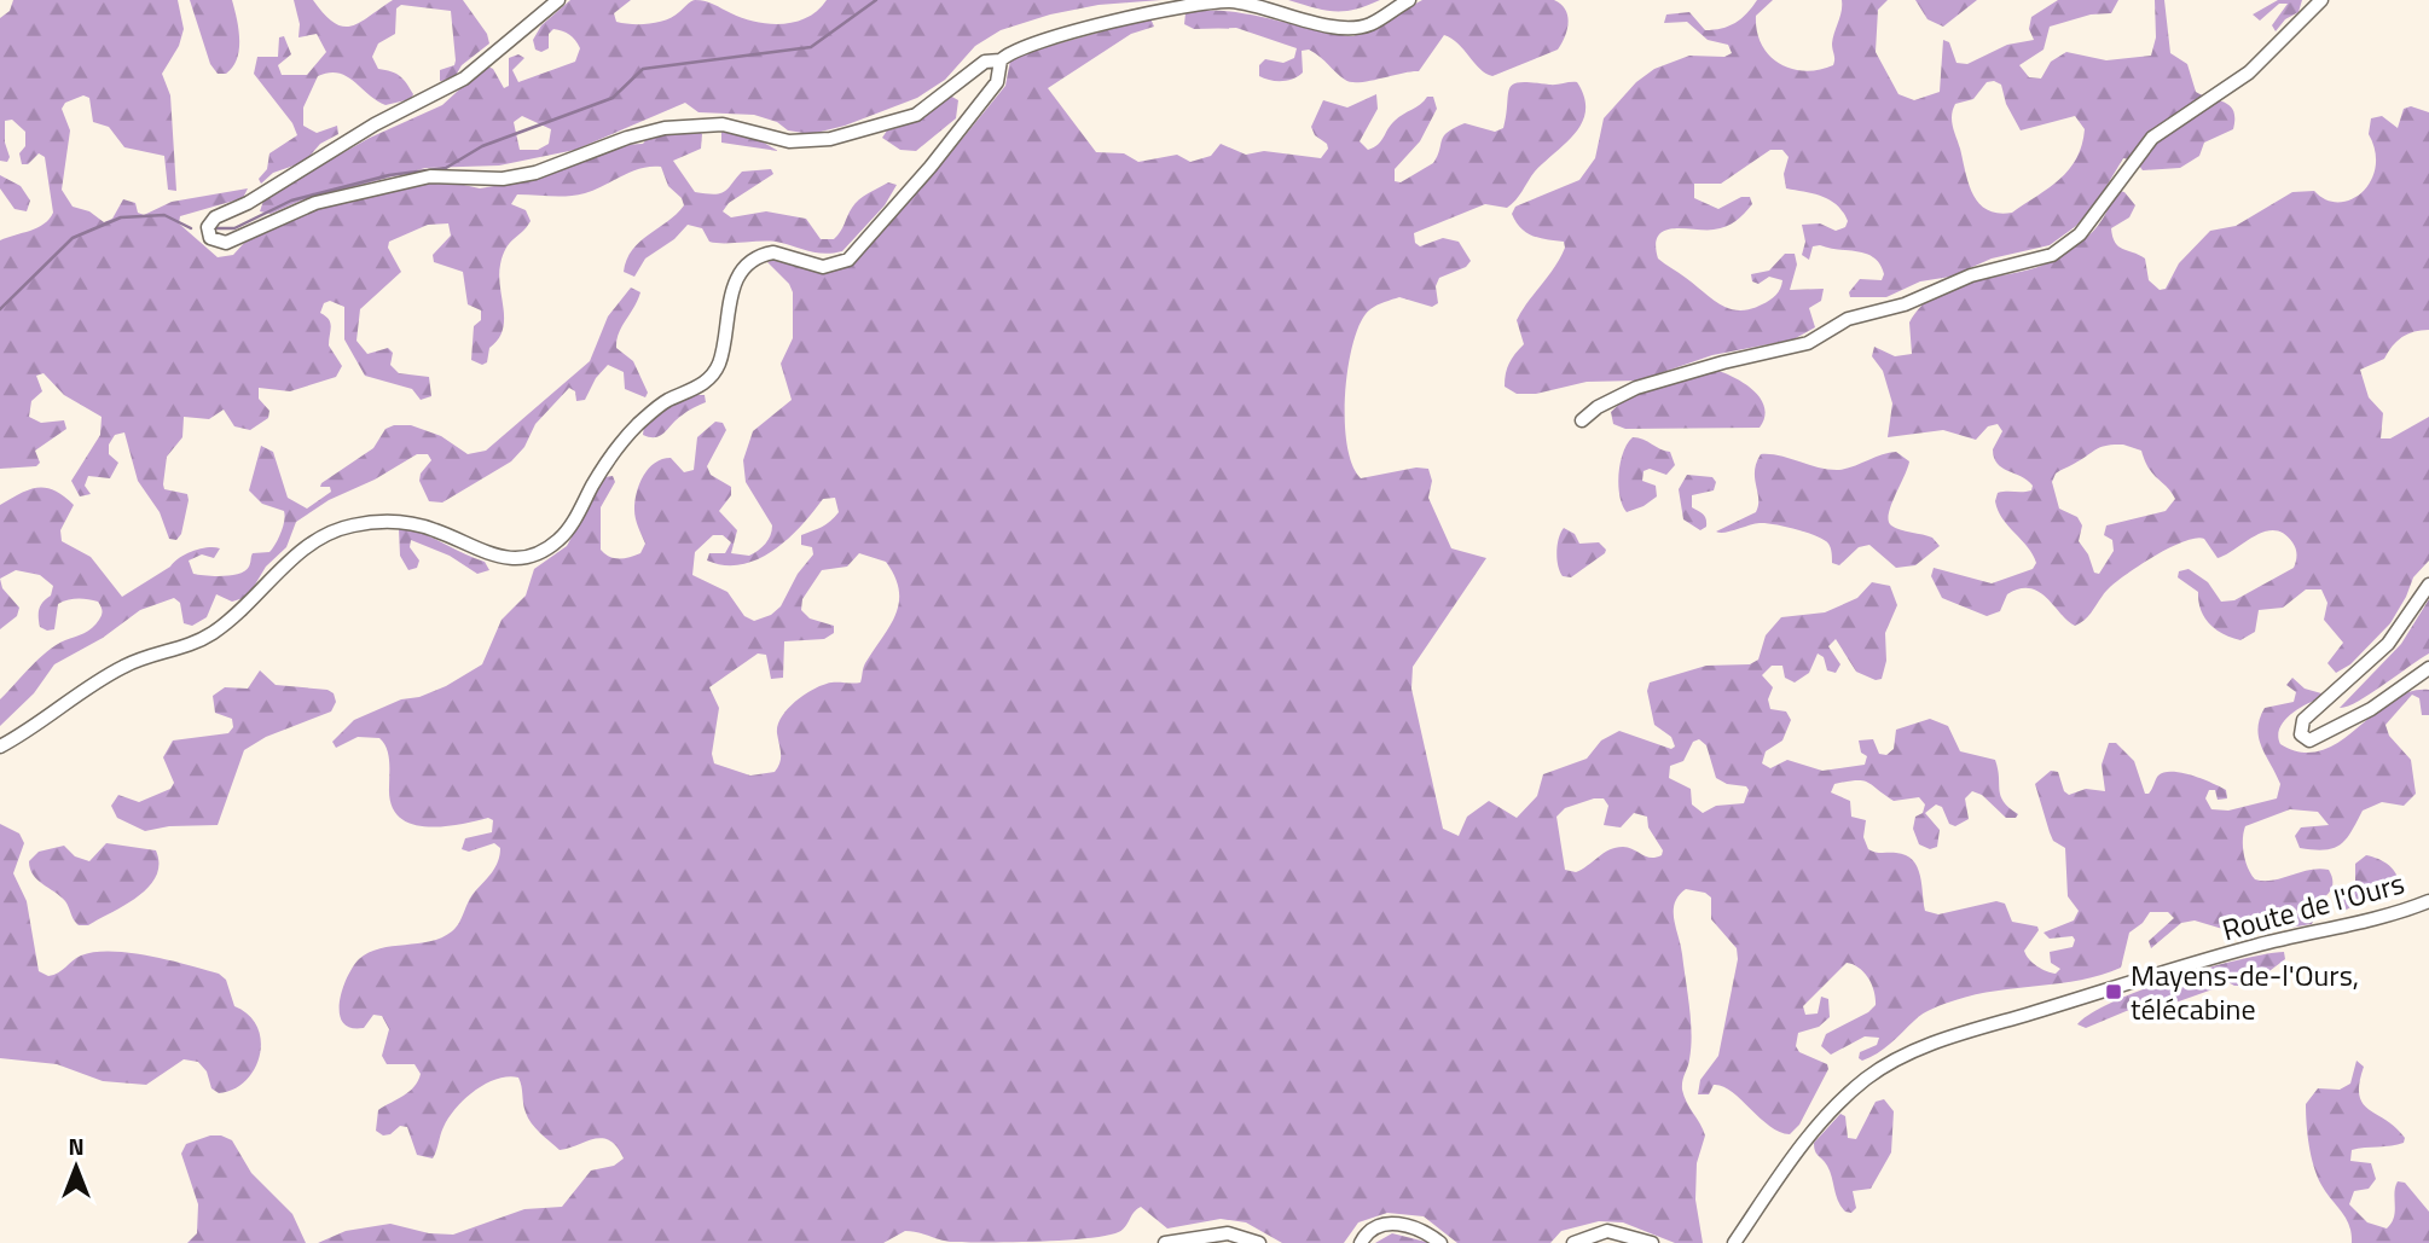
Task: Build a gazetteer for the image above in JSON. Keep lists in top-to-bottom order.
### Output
{
  "streets": {
    "street": ["Route de l'Ours"]
  },
  "places": {
    "transit": ["Mayens-de-l'Ours, télécabine"]
  },
  "north": "top"
}
